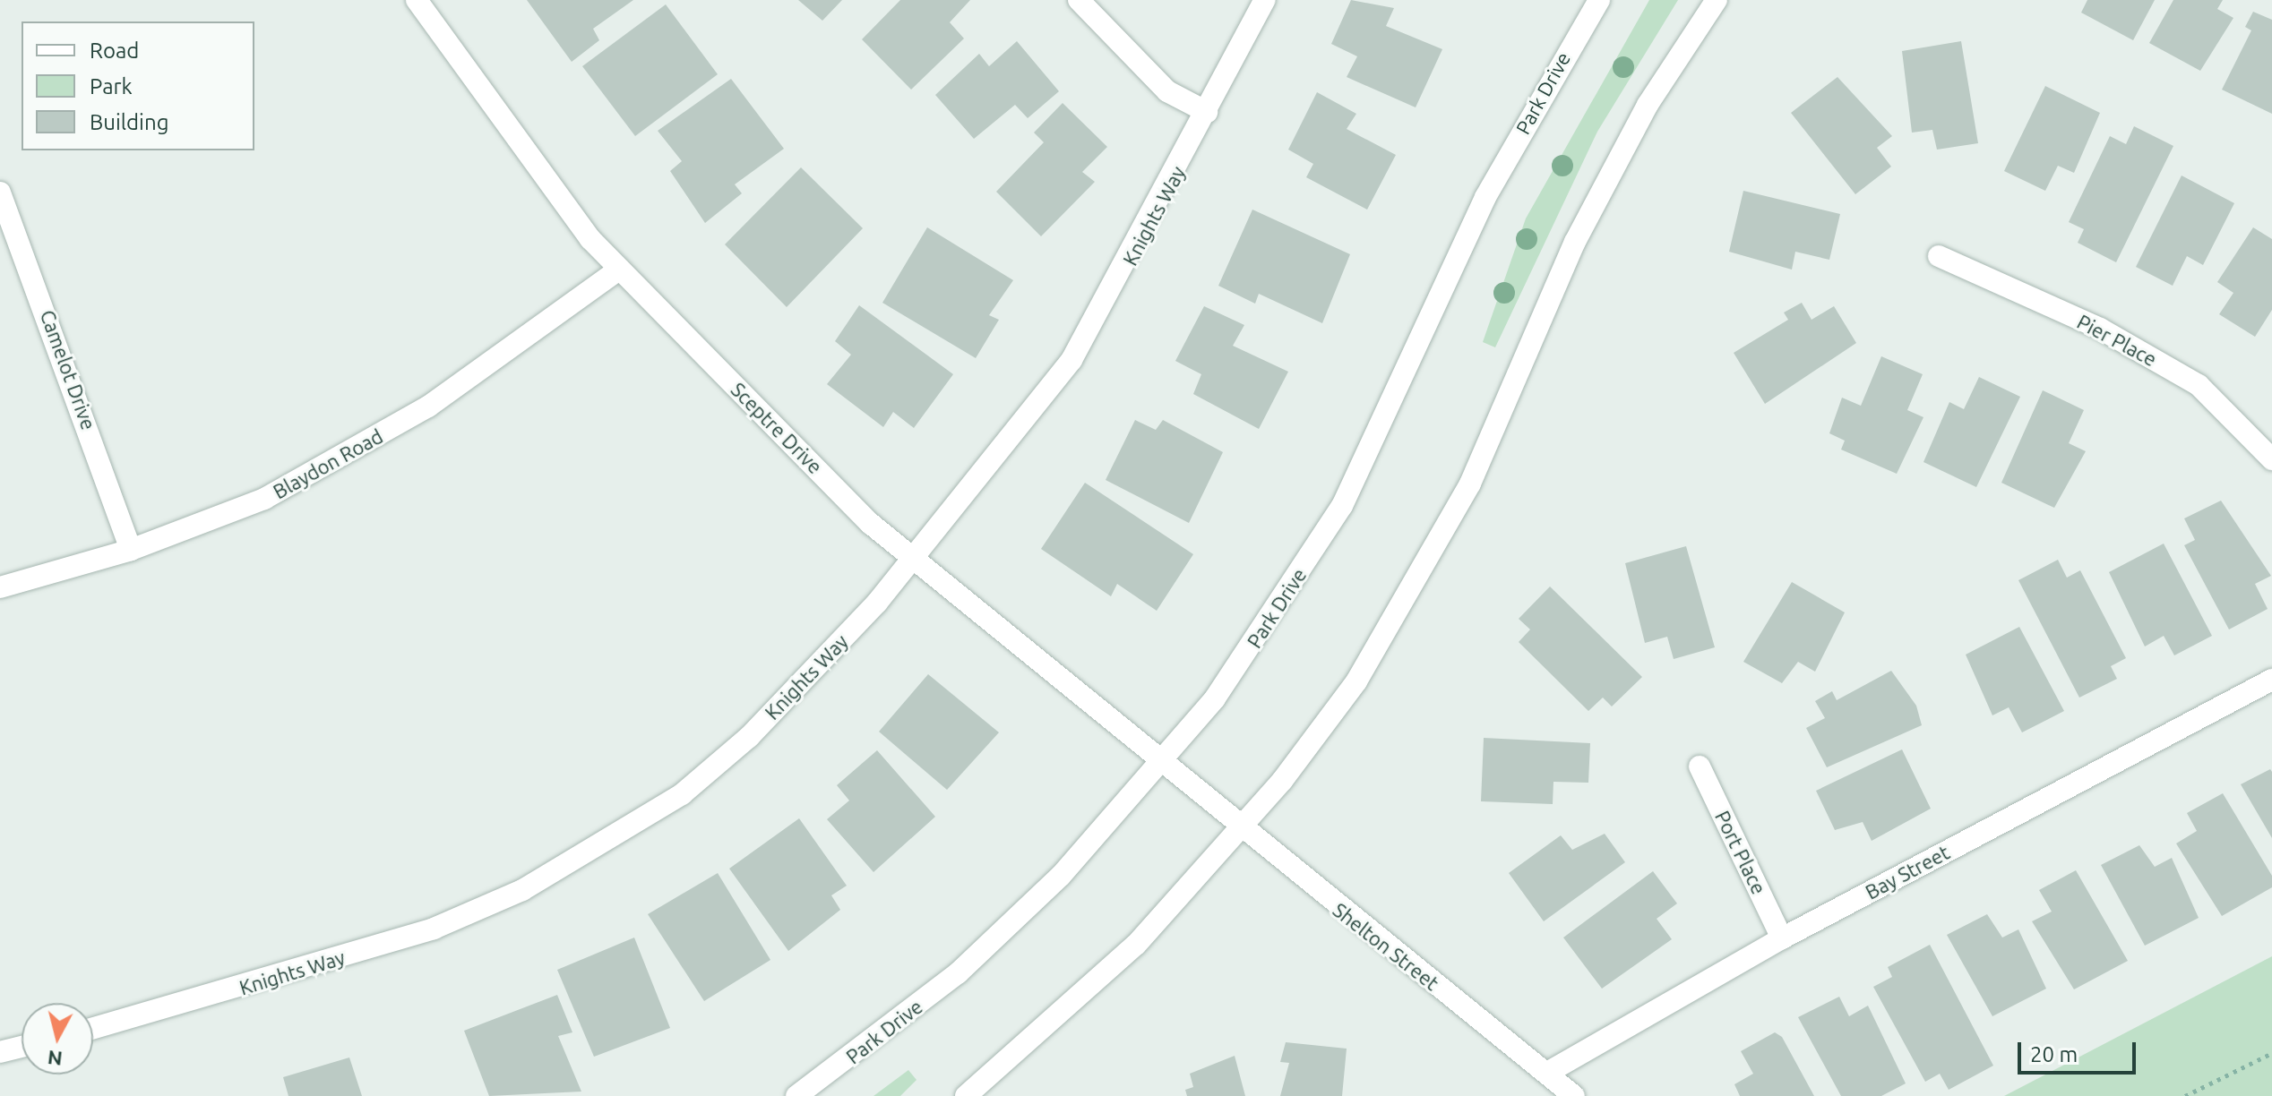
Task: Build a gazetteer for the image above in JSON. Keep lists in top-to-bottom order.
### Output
{
  "streets": {
    "street": [
      "Park Drive",
      "Knights Way",
      "Pier Place",
      "Camelot Drive",
      "Sceptre Drive",
      "Blaydon Road",
      "Port Place",
      "Bay Street",
      "Shelton Street"
    ]
  },
  "crossings": [
    ["Park Drive", "Sceptre Drive"],
    ["Knights Way", "Sceptre Drive"],
    ["Camelot Drive", "Blaydon Road"],
    ["Sceptre Drive", "Blaydon Road"],
    ["Sceptre Drive", "Shelton Street"],
    ["Port Place", "Bay Street"],
    ["Bay Street", "Shelton Street"]
  ],
  "legend": ["Road", "Park", "Building"],
  "scale_bar": "20 m",
  "north": "bottom"
}
